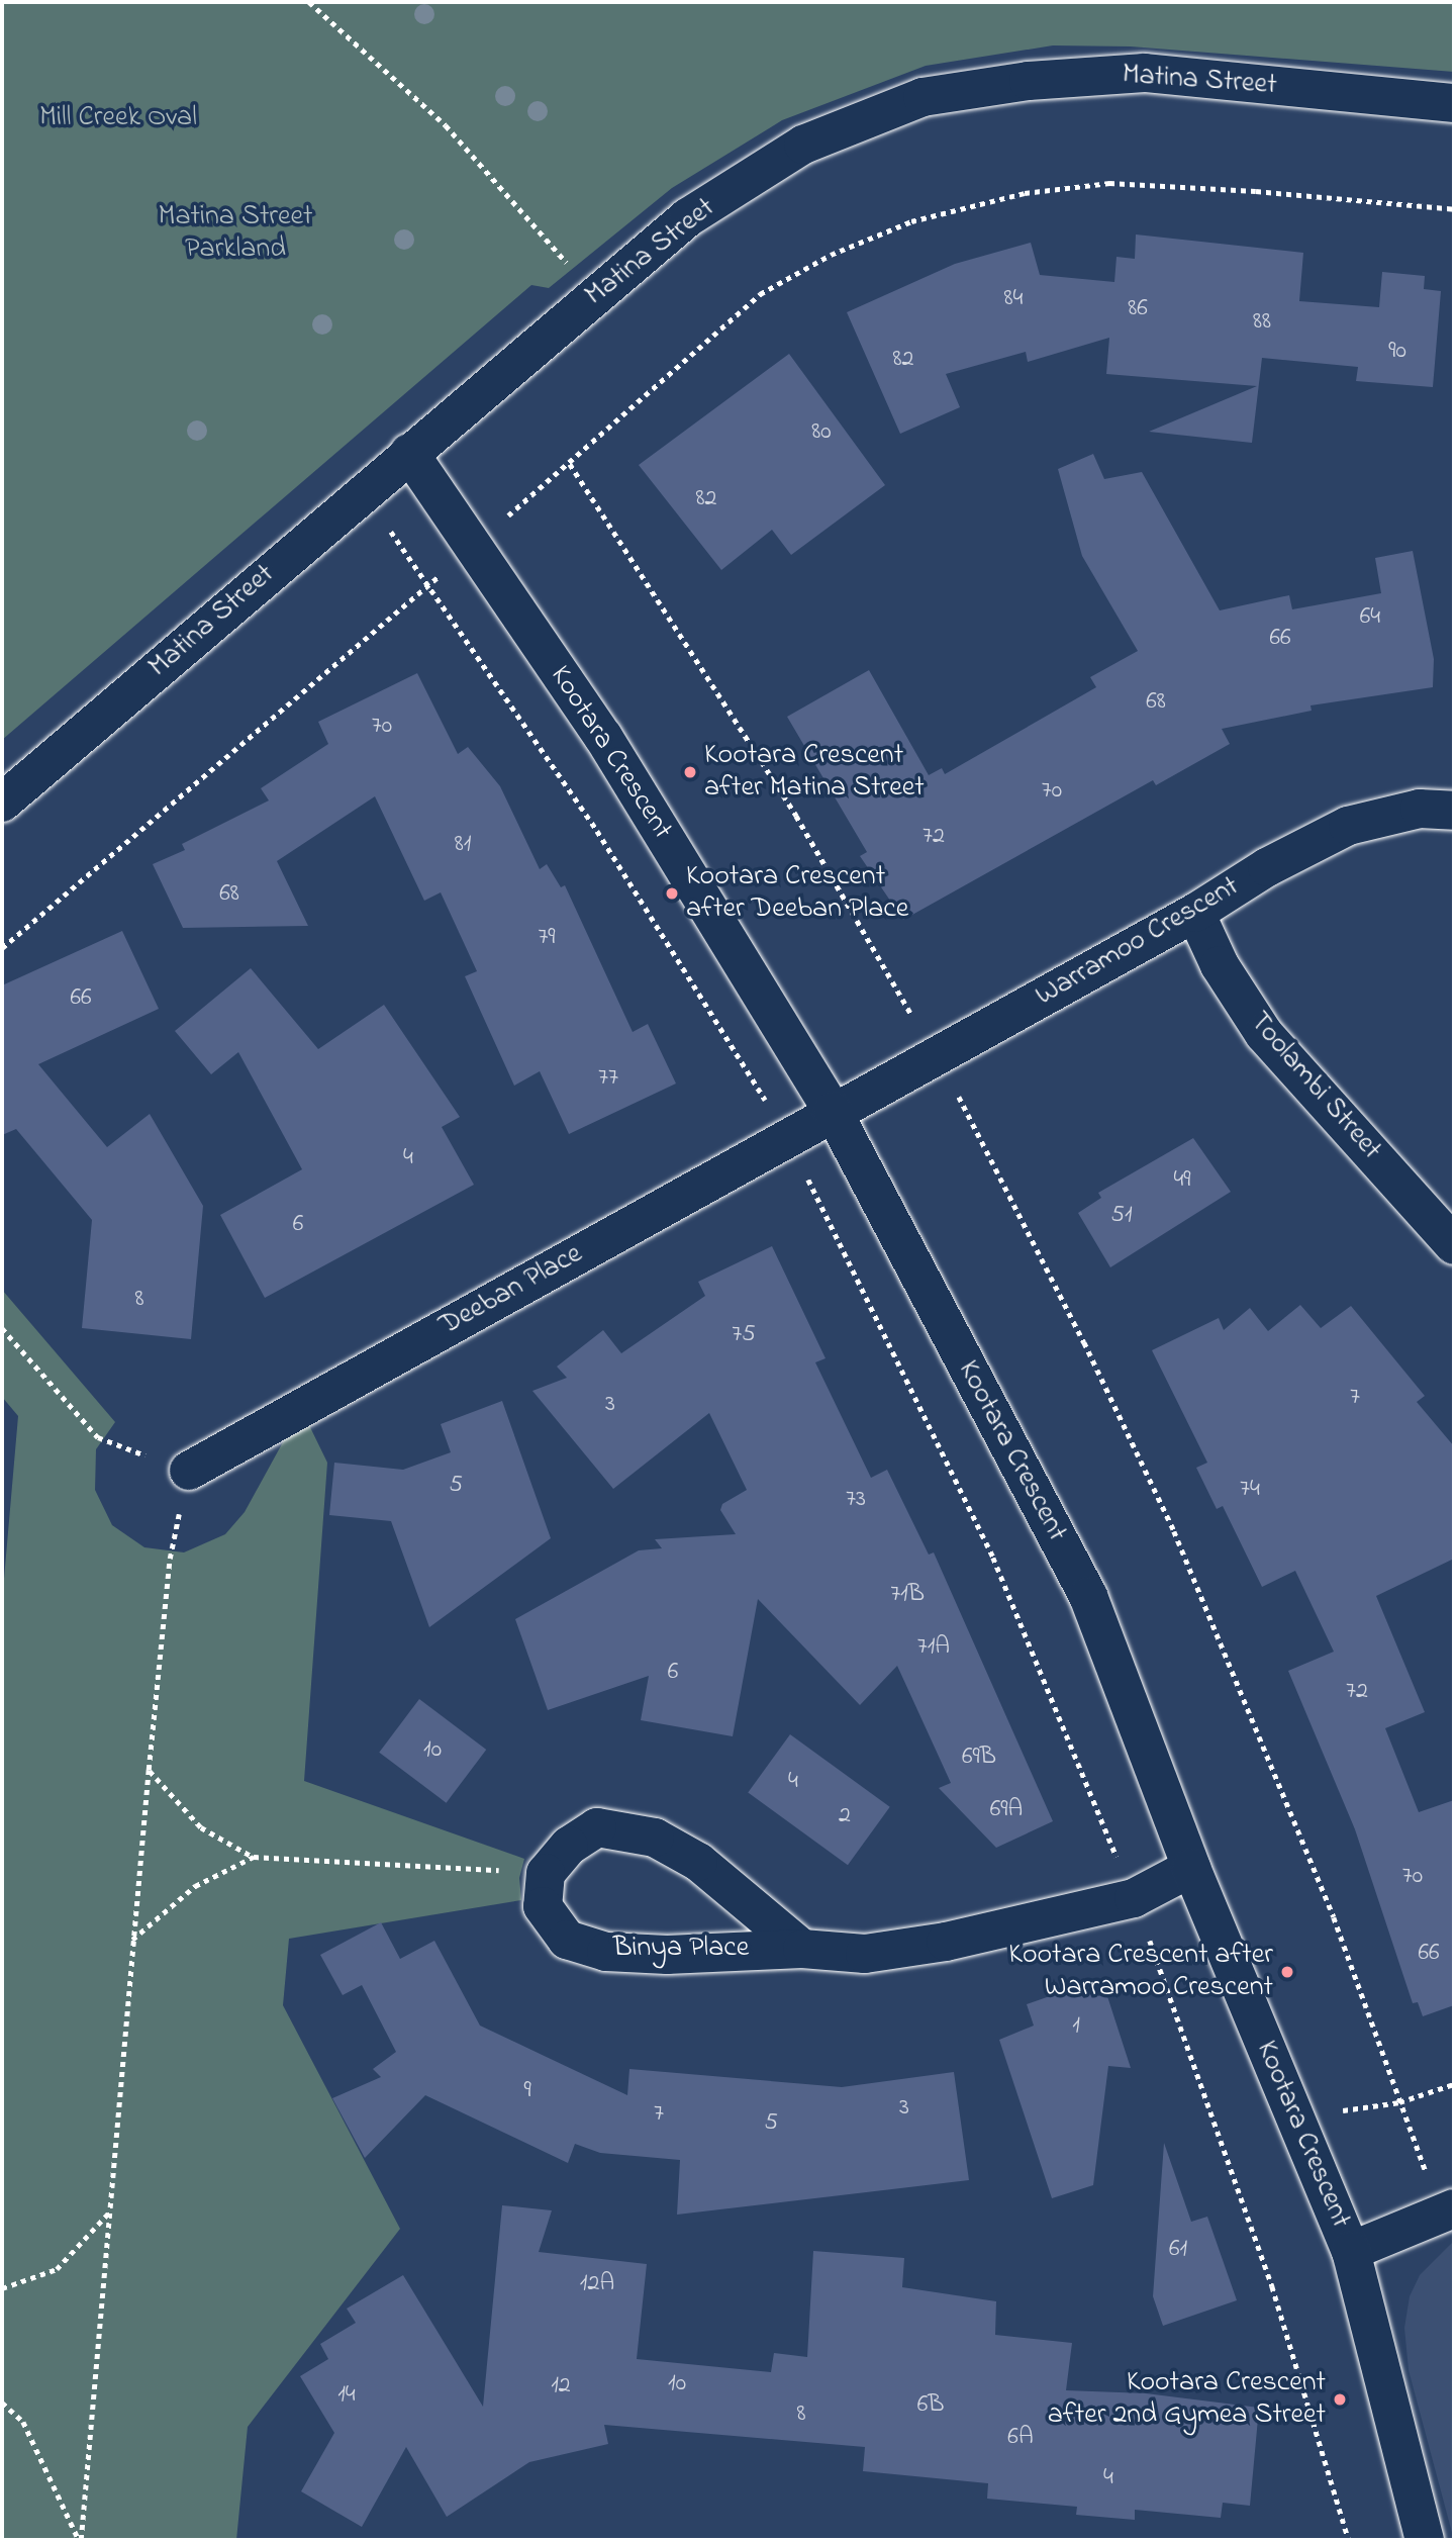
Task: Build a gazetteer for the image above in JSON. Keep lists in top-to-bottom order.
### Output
{
  "streets": {
    "street": [
      "Matina Street",
      "Kootara Crescent",
      "Warramoo Crescent",
      "Toolambi Street",
      "Deeban Place",
      "Binya Place"
    ]
  },
  "crossings": [
    ["Matina Street", "Kootara Crescent"],
    ["Kootara Crescent", "Warramoo Crescent"],
    ["Kootara Crescent", "Deeban Place"],
    ["Kootara Crescent", "Binya Place"],
    ["Warramoo Crescent", "Toolambi Street"],
    ["Warramoo Crescent", "Deeban Place"]
  ],
  "parks": ["Mill Creek Oval", "Matina Street Parkland"],
  "places": [
    "Kootara Crescent after Matina Street",
    "Kootara Crescent after Deeban Place",
    "Kootara Crescent after Warramoo Crescent",
    "Kootara Crescent after 2nd Gymea Street"
  ],
  "house_numbers": [
    "84",
    "86",
    "88",
    "90",
    "82",
    "80",
    "82",
    "64",
    "66",
    "68",
    "70",
    "70",
    "72",
    "81",
    "68",
    "79",
    "66",
    "77",
    "4",
    "49",
    "51",
    "6",
    "8",
    "75",
    "7",
    "3",
    "5",
    "74",
    "73",
    "71B",
    "71A",
    "6",
    "72",
    "10",
    "69B",
    "4",
    "69A",
    "2",
    "70",
    "66",
    "1",
    "9",
    "3",
    "7",
    "5",
    "61",
    "12A",
    "10",
    "12",
    "14",
    "6B",
    "8",
    "6A",
    "4"
  ]
}
